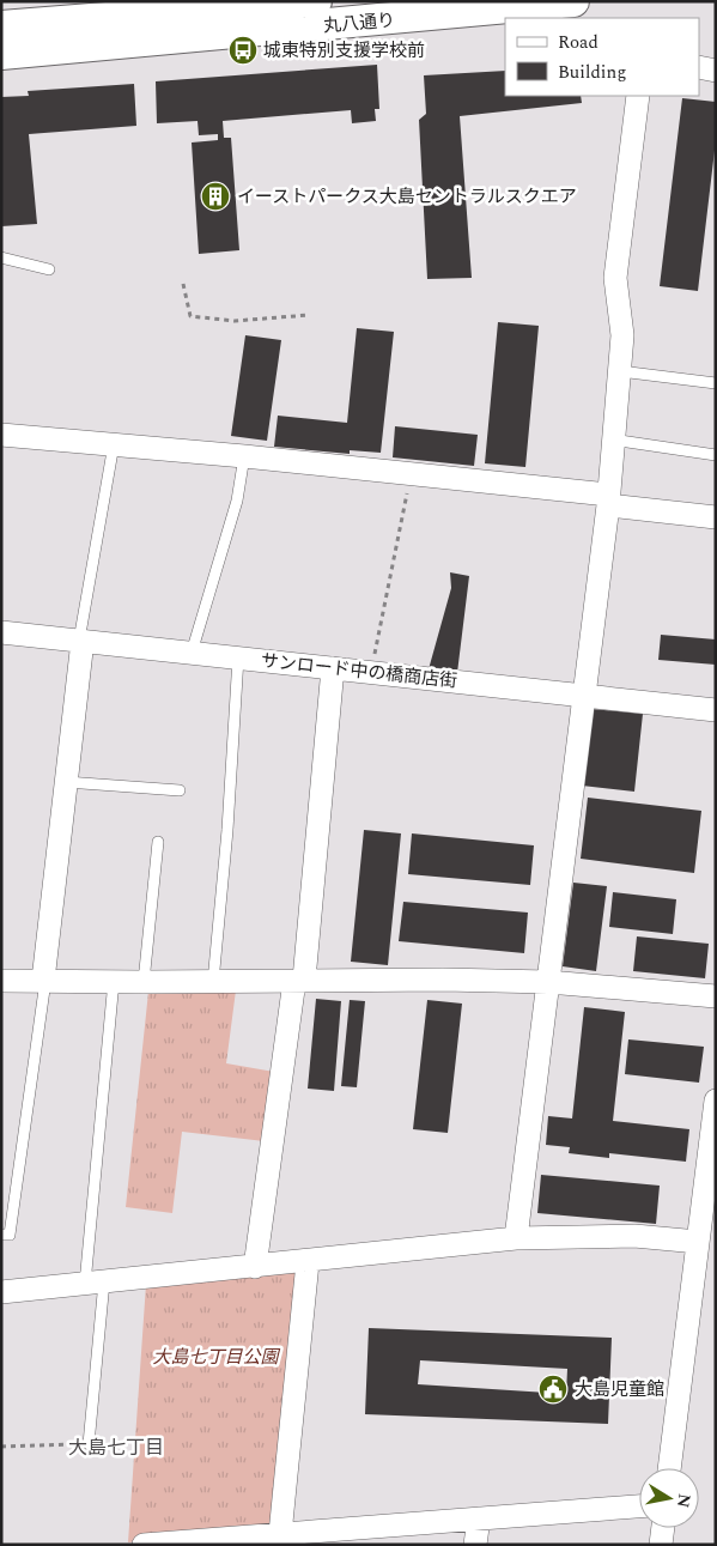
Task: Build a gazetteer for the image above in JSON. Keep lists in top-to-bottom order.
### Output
{
  "streets": {
    "main road": ["丸八通り"],
    "street": ["サンロード中の橋商店街"]
  },
  "districts": ["大島七丁目"],
  "parks": ["大島七丁目公園"],
  "places": {
    "bus stop": ["城東特別支援学校前"],
    "building": ["イーストパークス大島セントラルスクエア"],
    "public building": ["大島児童館"]
  },
  "legend": ["Road", "Building"],
  "north": "right"
}
